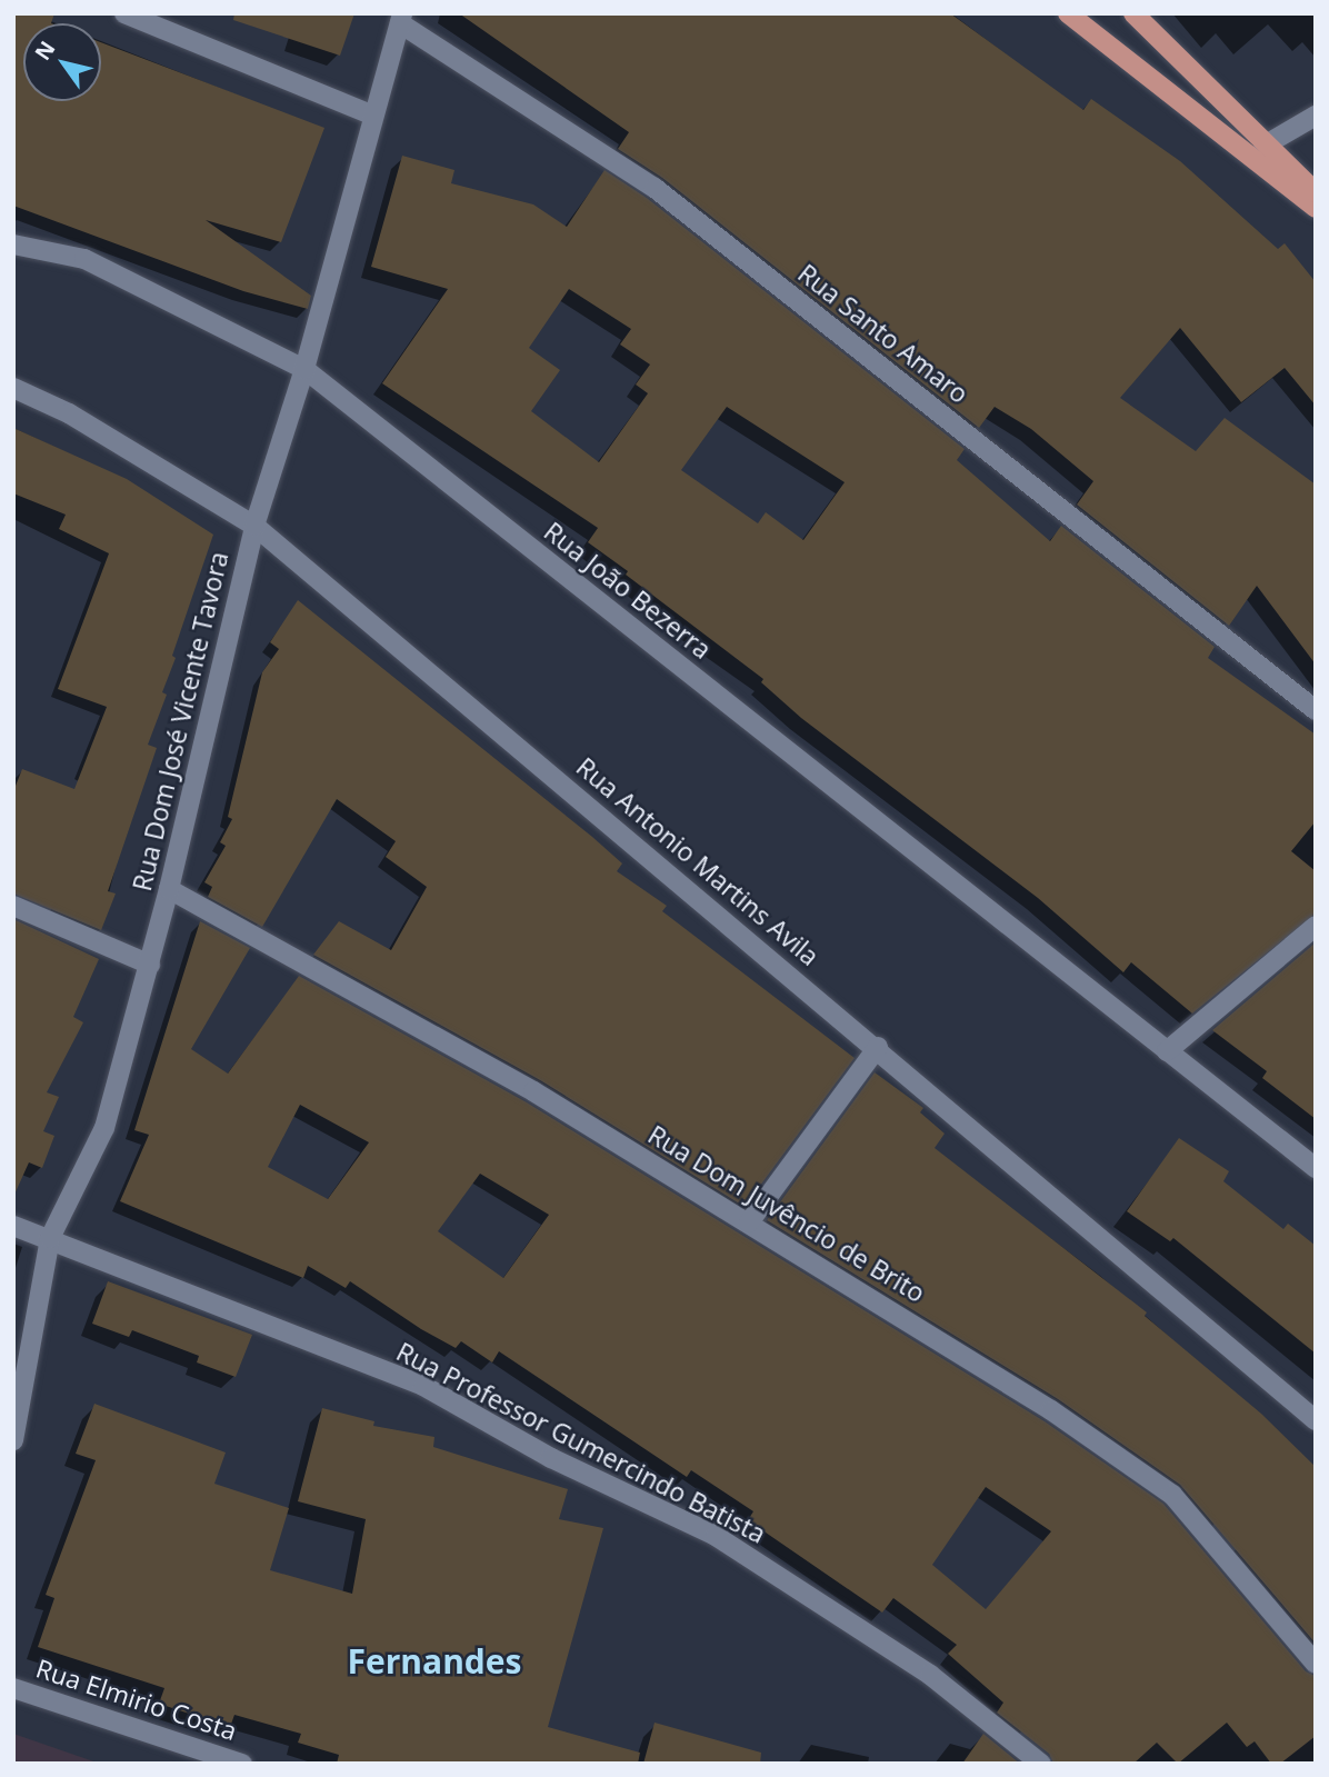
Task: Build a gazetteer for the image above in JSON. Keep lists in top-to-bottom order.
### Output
{
  "streets": {
    "street": [
      "Rua Santo Amaro",
      "Rua João Bezerra",
      "Rua Dom José Vicente Tavora",
      "Rua Antonio Martins Avila",
      "Rua Dom Juvêncio de Brito",
      "Rua Professor Gumercindo Batista",
      "Rua Elmirio Costa"
    ]
  },
  "crossings": [
    ["Rua Santo Amaro", "Rua Dom José Vicente Tavora"],
    ["Rua João Bezerra", "Rua Dom José Vicente Tavora"],
    ["Rua Dom José Vicente Tavora", "Rua Antonio Martins Avila"],
    ["Rua Dom José Vicente Tavora", "Rua Dom Juvêncio de Brito"],
    ["Rua Dom José Vicente Tavora", "Rua Professor Gumercindo Batista"]
  ],
  "districts": ["Fernandes"],
  "north": "top left"
}
